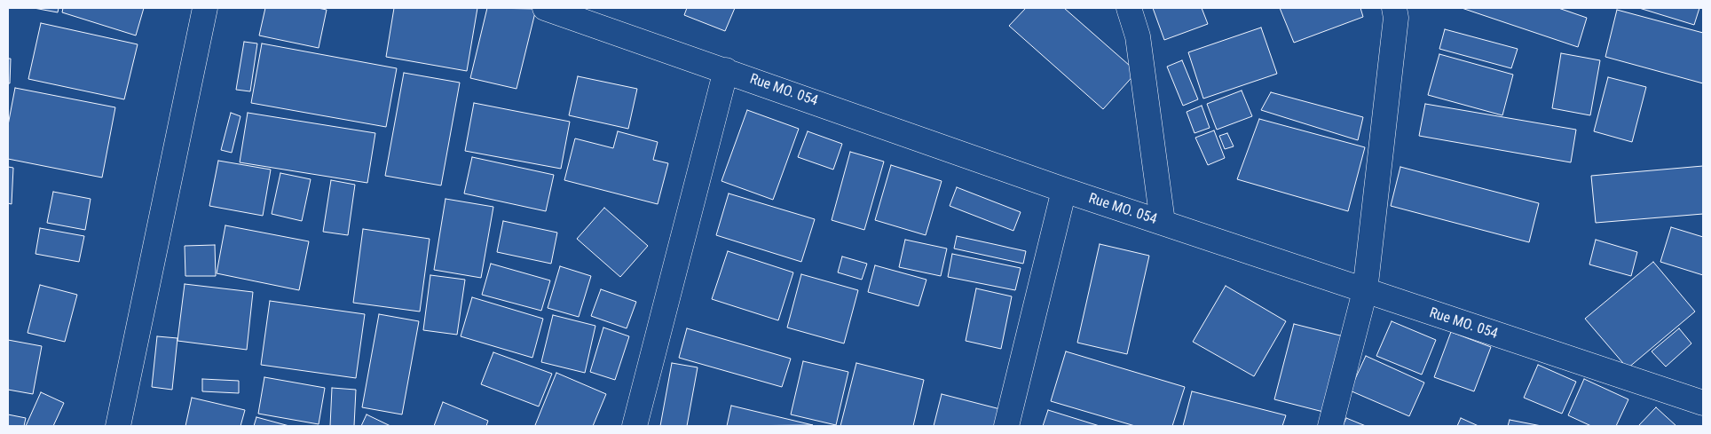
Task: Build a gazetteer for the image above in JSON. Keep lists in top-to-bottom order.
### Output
{
  "streets": {
    "street": ["Rue MO. 054"]
  }
}
